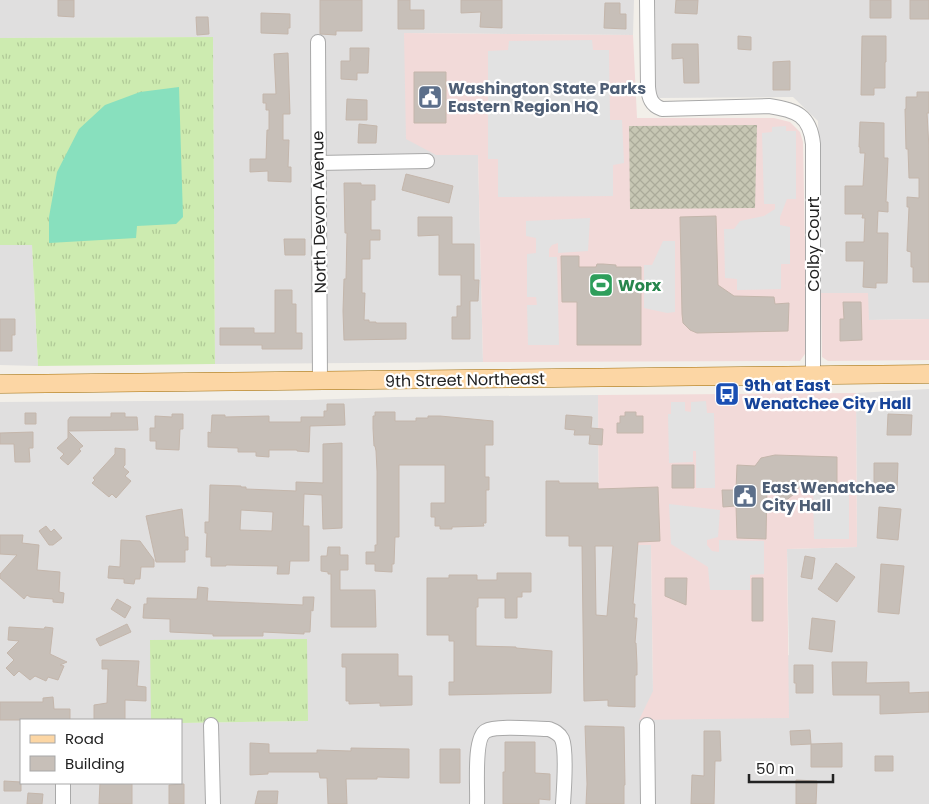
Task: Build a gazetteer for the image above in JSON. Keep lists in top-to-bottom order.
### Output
{
  "streets": {
    "main road": ["9th Street Northeast"],
    "street": ["North Devon Avenue", "Colby Court"]
  },
  "crossings": [
    ["North Devon Avenue", "9th Street Northeast"],
    ["Colby Court", "9th Street Northeast"]
  ],
  "places": {
    "public building": ["Washington State Parks Eastern Region HQ", "East Wenatchee City Hall"],
    "sports": ["Worx"],
    "bus stop": ["9th at East Wenatchee City Hall"]
  },
  "legend": ["Road", "Building"],
  "scale_bar": "50 m"
}
